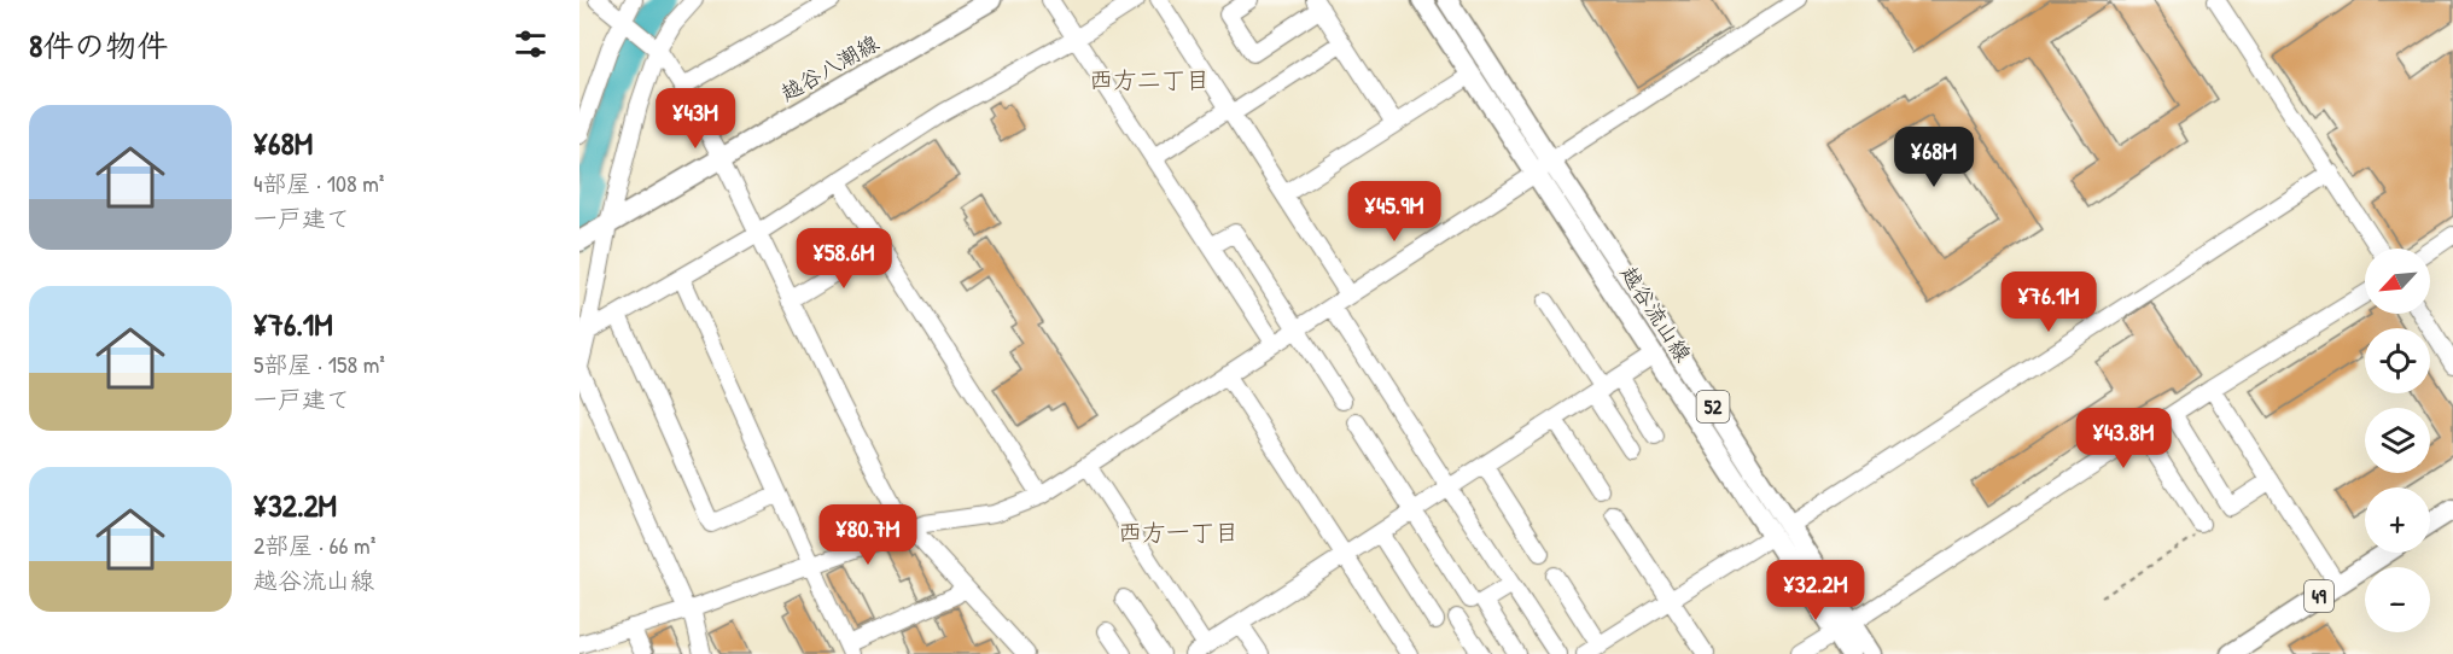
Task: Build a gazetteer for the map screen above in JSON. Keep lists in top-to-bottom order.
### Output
{
  "streets": {
    "main road": [
      "越谷八潮線",
      "越谷流山線",
      "52",
      "49"
    ]
  },
  "districts": ["西方二丁目", "西方一丁目"],
  "north": "bottom left",
  "page": {
    "heading": "8件の物件",
    "list": [
      {
        "name": "¥68M",
        "note": "4部屋 · 108 m² · 一戸建て"
      },
      {
        "name": "¥76.1M",
        "note": "5部屋 · 158 m² · 一戸建て"
      },
      {
        "name": "¥32.2M",
        "note": "2部屋 · 66 m² · 越谷流山線"
      }
    ],
    "price": [
      "¥43M",
      "¥68M",
      "¥45.9M",
      "¥58.6M",
      "¥76.1M",
      "¥43.8M",
      "¥80.7M",
      "¥32.2M"
    ],
    "map_buttons": ["+", "−"]
  }
}
